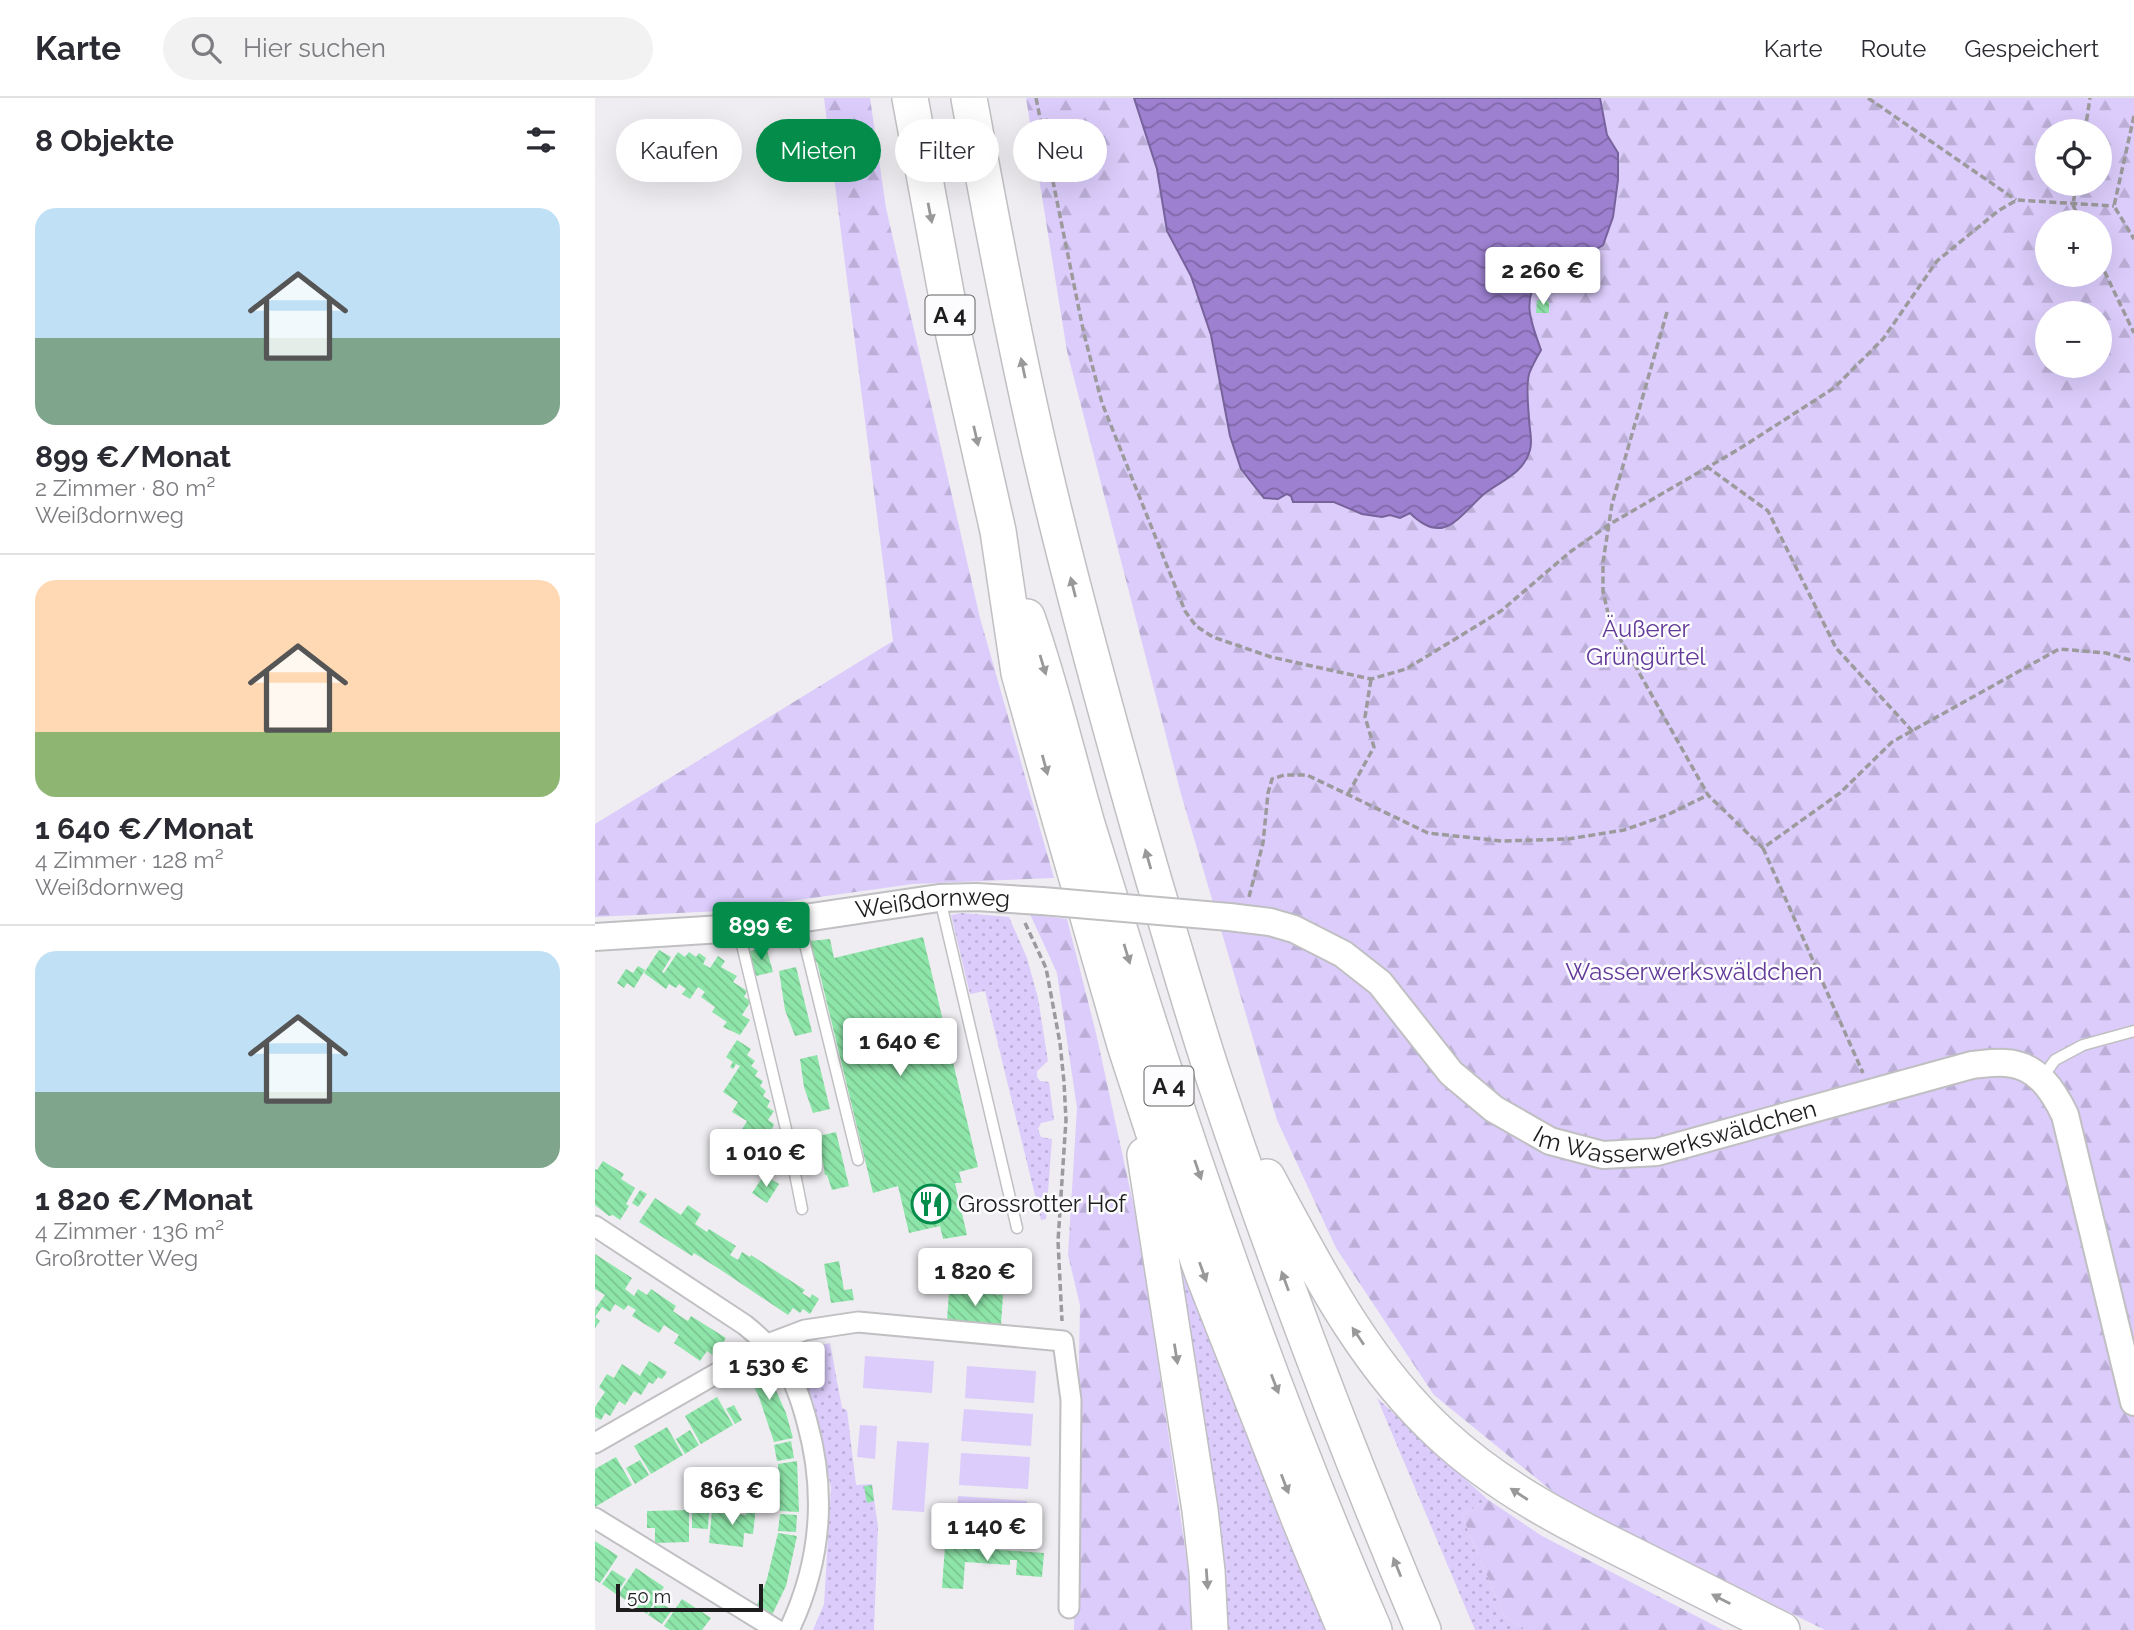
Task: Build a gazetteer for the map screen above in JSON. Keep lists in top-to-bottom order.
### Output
{
  "streets": {
    "highway": ["A 4"],
    "street": ["Weißdornweg", "Im Wasserwerkswäldchen"]
  },
  "crossings": [
    ["Weißdornweg", "Im Wasserwerkswäldchen"]
  ],
  "parks": ["Äußerer Grüngürtel", "Wasserwerkswäldchen"],
  "places": {
    "restaurant": ["Grossrotter Hof"]
  },
  "scale_bar": "50 m",
  "page": {
    "header": "Karte",
    "search": "Hier suchen",
    "nav": ["Karte", "Route", "Gespeichert"],
    "heading": "8 Objekte",
    "map_buttons": ["+", "−"],
    "chip": [
      "Kaufen",
      "Mieten",
      "Filter",
      "Neu"
    ],
    "list": [
      {
        "name": "899 €/Monat",
        "note": "2 Zimmer · 80 m² · Weißdornweg"
      },
      {
        "name": "1 640 €/Monat",
        "note": "4 Zimmer · 128 m² · Weißdornweg"
      },
      {
        "name": "1 820 €/Monat",
        "note": "4 Zimmer · 136 m² · Großrotter Weg"
      }
    ],
    "price": [
      "2 260 €",
      "899 €",
      "1 640 €",
      "1 010 €",
      "1 820 €",
      "1 530 €",
      "863 €",
      "1 140 €"
    ],
    "scale": "50 m"
  }
}
